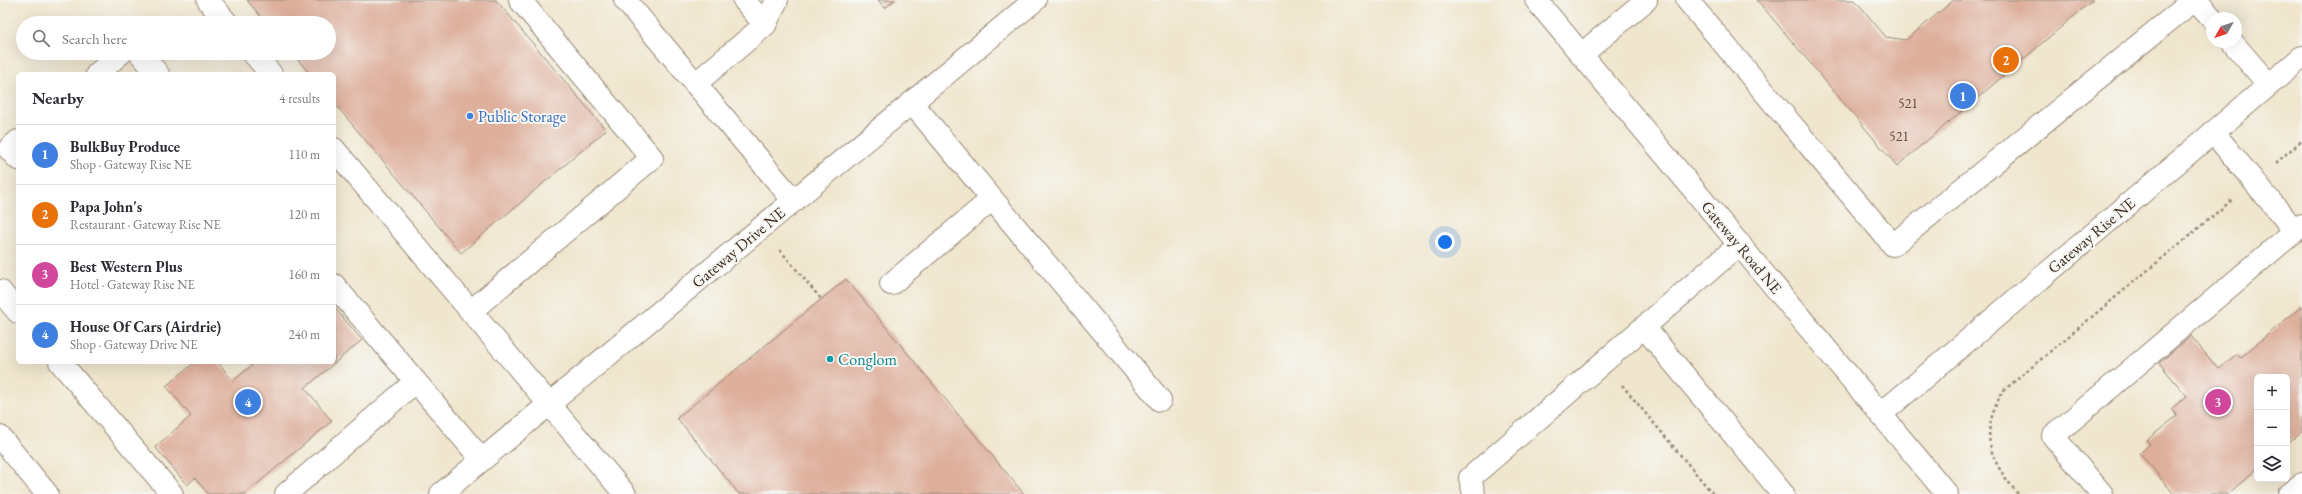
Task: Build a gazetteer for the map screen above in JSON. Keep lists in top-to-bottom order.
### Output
{
  "streets": {
    "street": ["Gateway Rise NE", "Gateway Drive NE", "Gateway Road NE"]
  },
  "crossings": [
    ["Gateway Rise NE", "Gateway Road NE"]
  ],
  "places": ["Public Storage", "Conglom"],
  "house_numbers": ["521", "521"],
  "north": "bottom left",
  "page": {
    "search": "Search here",
    "pins": [
      "2",
      "1",
      "3",
      "4"
    ],
    "heading": ["Nearby", "4 results"],
    "list": [
      {
        "mark": "1",
        "name": "BulkBuy Produce",
        "note": "Shop · Gateway Rise NE",
        "value": "110 m"
      },
      {
        "mark": "2",
        "name": "Papa John's",
        "note": "Restaurant · Gateway Rise NE",
        "value": "120 m"
      },
      {
        "mark": "3",
        "name": "Best Western Plus",
        "note": "Hotel · Gateway Rise NE",
        "value": "160 m"
      },
      {
        "mark": "4",
        "name": "House Of Cars (Airdrie)",
        "note": "Shop · Gateway Drive NE",
        "value": "240 m"
      }
    ],
    "map_buttons": ["+", "−"]
  }
}
